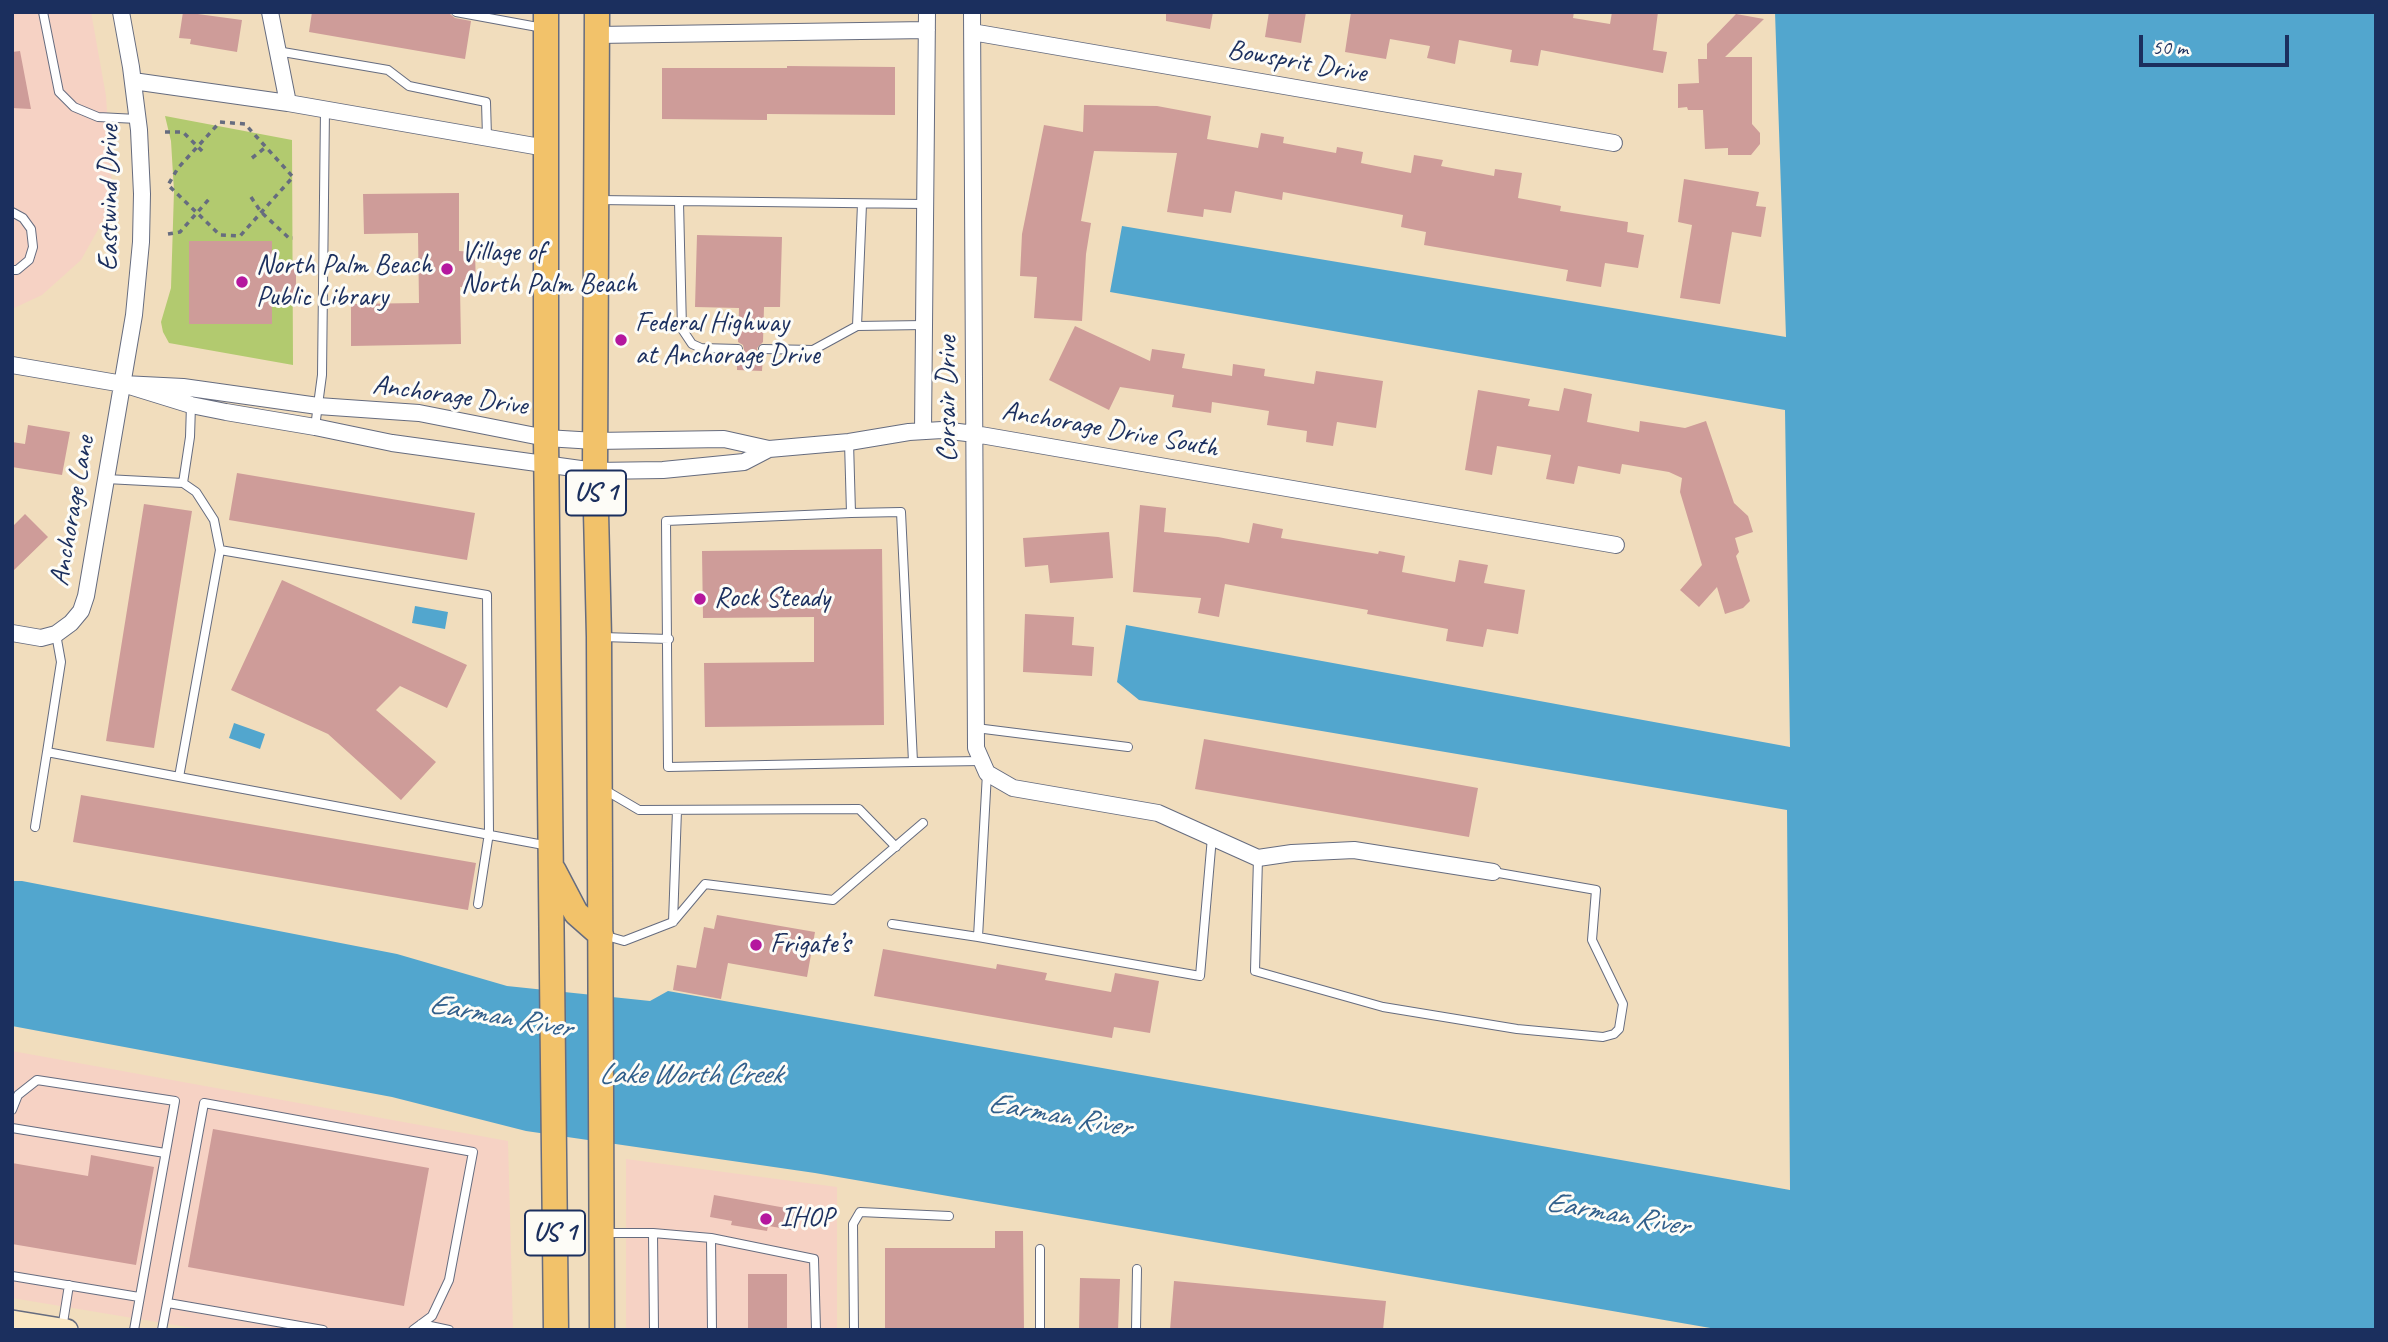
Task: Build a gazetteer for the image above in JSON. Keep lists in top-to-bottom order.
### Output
{
  "streets": {
    "main road": ["US 1"],
    "street": [
      "Bowsprit Drive",
      "Eastwind Drive",
      "Anchorage Drive",
      "Corsair Drive",
      "Anchorage Drive South",
      "Anchorage Lane"
    ]
  },
  "crossings": [
    ["Bowsprit Drive", "Corsair Drive"],
    ["Eastwind Drive", "Anchorage Drive"],
    ["Eastwind Drive", "Anchorage Lane"],
    ["Anchorage Drive", "Anchorage Drive South"],
    ["Anchorage Drive", "US 1"],
    ["Anchorage Drive", "Anchorage Lane"],
    ["Corsair Drive", "Anchorage Drive South"],
    ["Anchorage Drive South", "US 1"]
  ],
  "water": ["Earman River", "Lake Worth Creek"],
  "places": [
    "Village of North Palm Beach",
    "North Palm Beach Public Library",
    "Federal Highway at Anchorage Drive",
    "Rock Steady",
    "Frigate’s",
    "IHOP"
  ],
  "scale_bar": "50 m"
}
